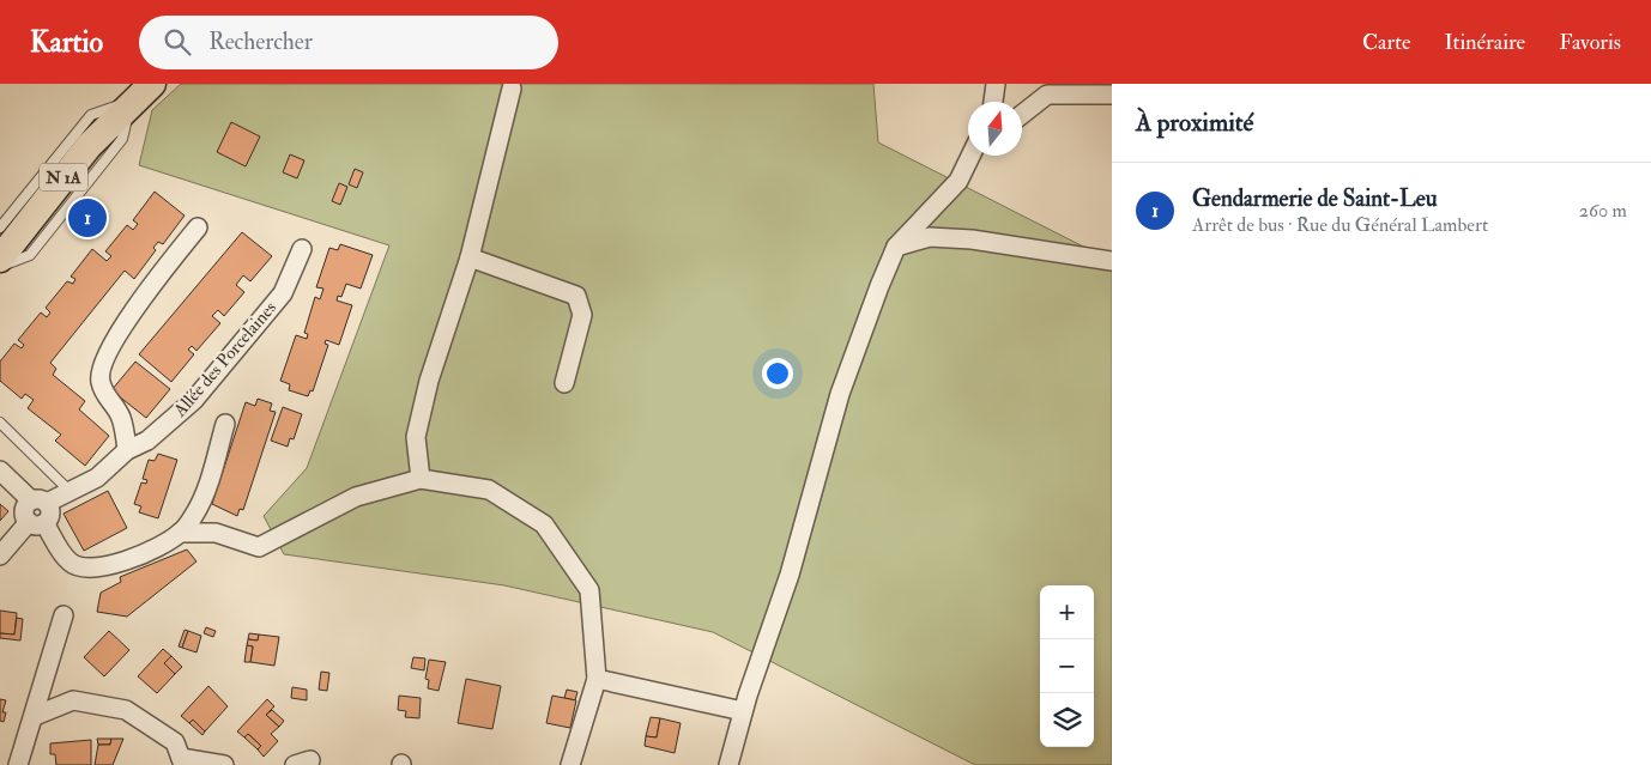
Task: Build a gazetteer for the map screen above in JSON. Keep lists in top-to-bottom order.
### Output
{
  "streets": {
    "main road": ["N 1A"],
    "street": ["Allée des Porcelaines"]
  },
  "north": "top",
  "page": {
    "header": "Kartio",
    "search": "Rechercher",
    "nav": ["Carte", "Itinéraire", "Favoris"],
    "heading": "À proximité",
    "list": [
      {
        "mark": "1",
        "name": "Gendarmerie de Saint-Leu",
        "note": "Arrêt de bus · Rue du Général Lambert",
        "value": "260 m"
      }
    ],
    "pins": "1",
    "map_buttons": ["+", "−"]
  }
}
